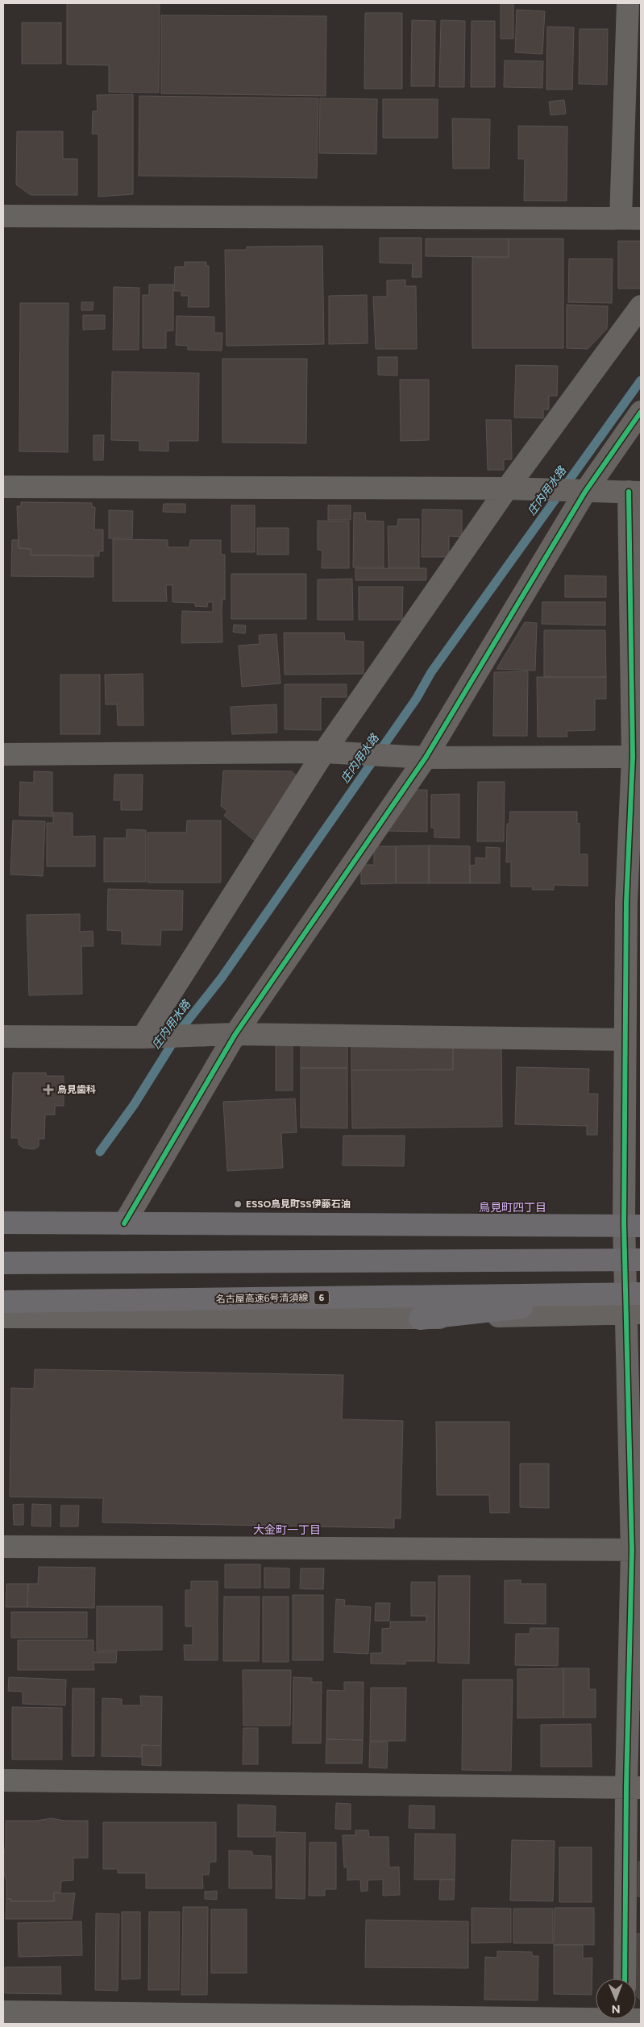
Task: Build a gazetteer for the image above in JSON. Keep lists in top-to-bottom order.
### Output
{
  "streets": {
    "highway": ["6", "名古屋高速6号清須線"]
  },
  "districts": ["鳥見町四丁目", "大金町一丁目"],
  "water": ["庄内用水路"],
  "places": {
    "health": ["鳥見歯科"],
    "other": ["ESSO鳥見町SS伊藤石油"]
  },
  "north": "bottom"
}
